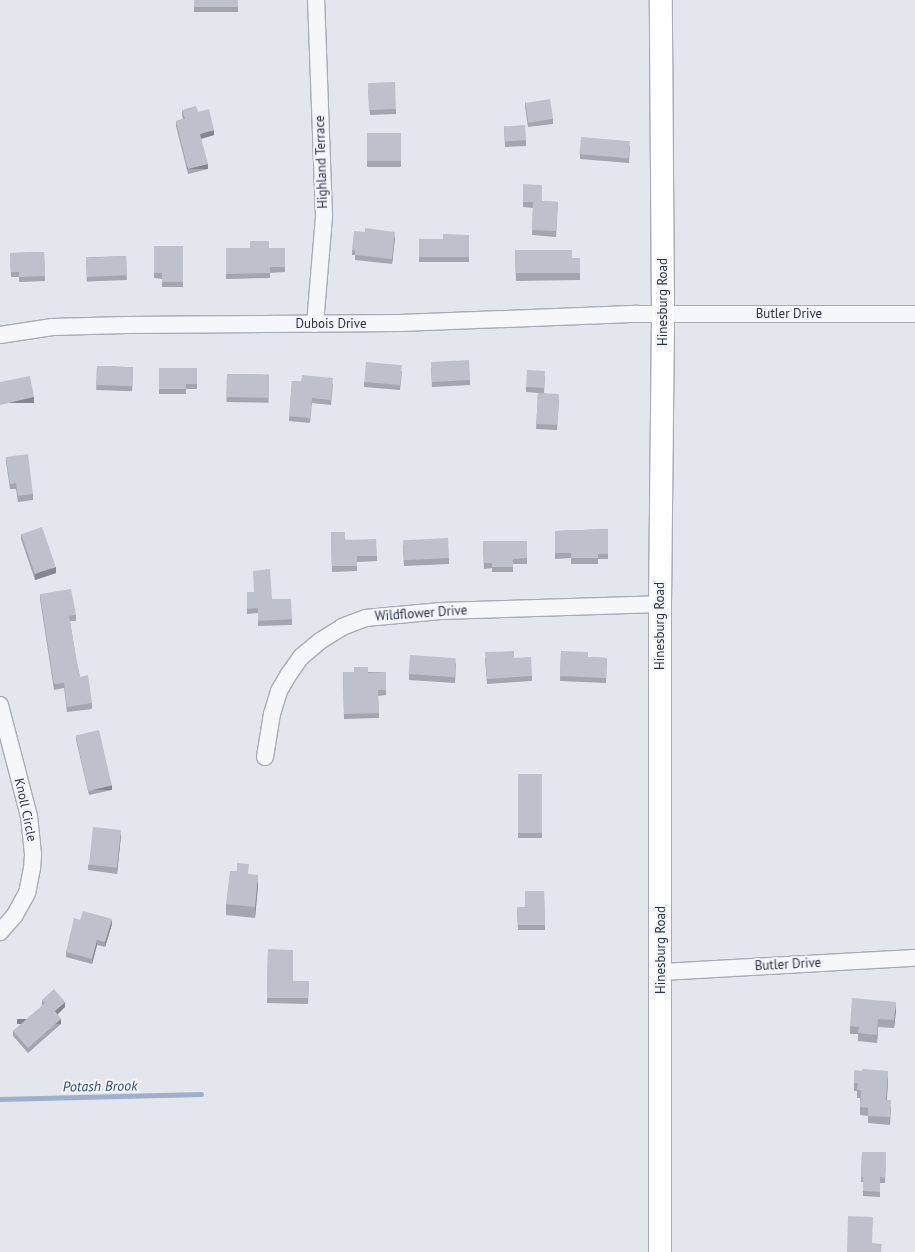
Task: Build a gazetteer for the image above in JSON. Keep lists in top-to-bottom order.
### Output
{
  "streets": {
    "main road": ["Hinesburg Road"],
    "street": [
      "Highland Terrace",
      "Butler Drive",
      "Dubois Drive",
      "Wildflower Drive",
      "Knoll Circle"
    ]
  },
  "crossings": [
    ["Highland Terrace", "Dubois Drive"],
    ["Hinesburg Road", "Butler Drive"],
    ["Hinesburg Road", "Dubois Drive"],
    ["Hinesburg Road", "Wildflower Drive"],
    ["Butler Drive", "Dubois Drive"]
  ],
  "water": ["Potash Brook"]
}
